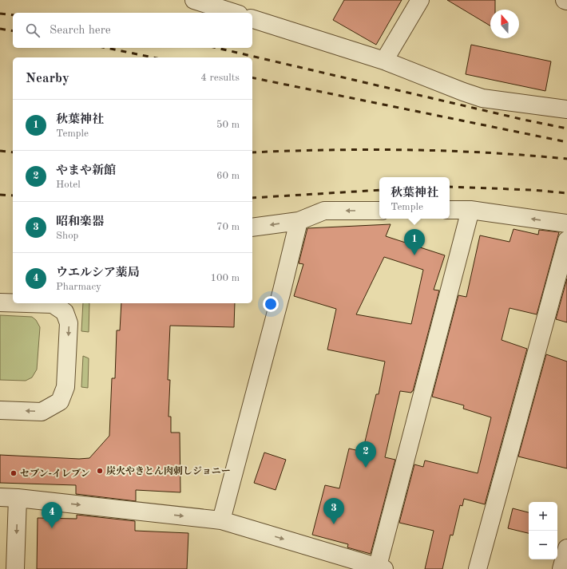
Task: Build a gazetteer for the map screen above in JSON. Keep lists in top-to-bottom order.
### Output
{
  "places": ["炭火やきとん肉刺しジョニー", "セブン-イレブン"],
  "north": "top",
  "page": {
    "search": "Search here",
    "heading": ["Nearby", "4 results"],
    "list": [
      {
        "mark": "1",
        "name": "秋葉神社",
        "note": "Temple",
        "value": "50 m"
      },
      {
        "mark": "2",
        "name": "やまや新館",
        "note": "Hotel",
        "value": "60 m"
      },
      {
        "mark": "3",
        "name": "昭和楽器",
        "note": "Shop",
        "value": "70 m"
      },
      {
        "mark": "4",
        "name": "ウエルシア薬局",
        "note": "Pharmacy",
        "value": "100 m"
      }
    ],
    "popup": ["秋葉神社", "Temple"],
    "pins": [
      "1",
      "2",
      "3",
      "4"
    ],
    "map_buttons": ["+", "−"]
  }
}
